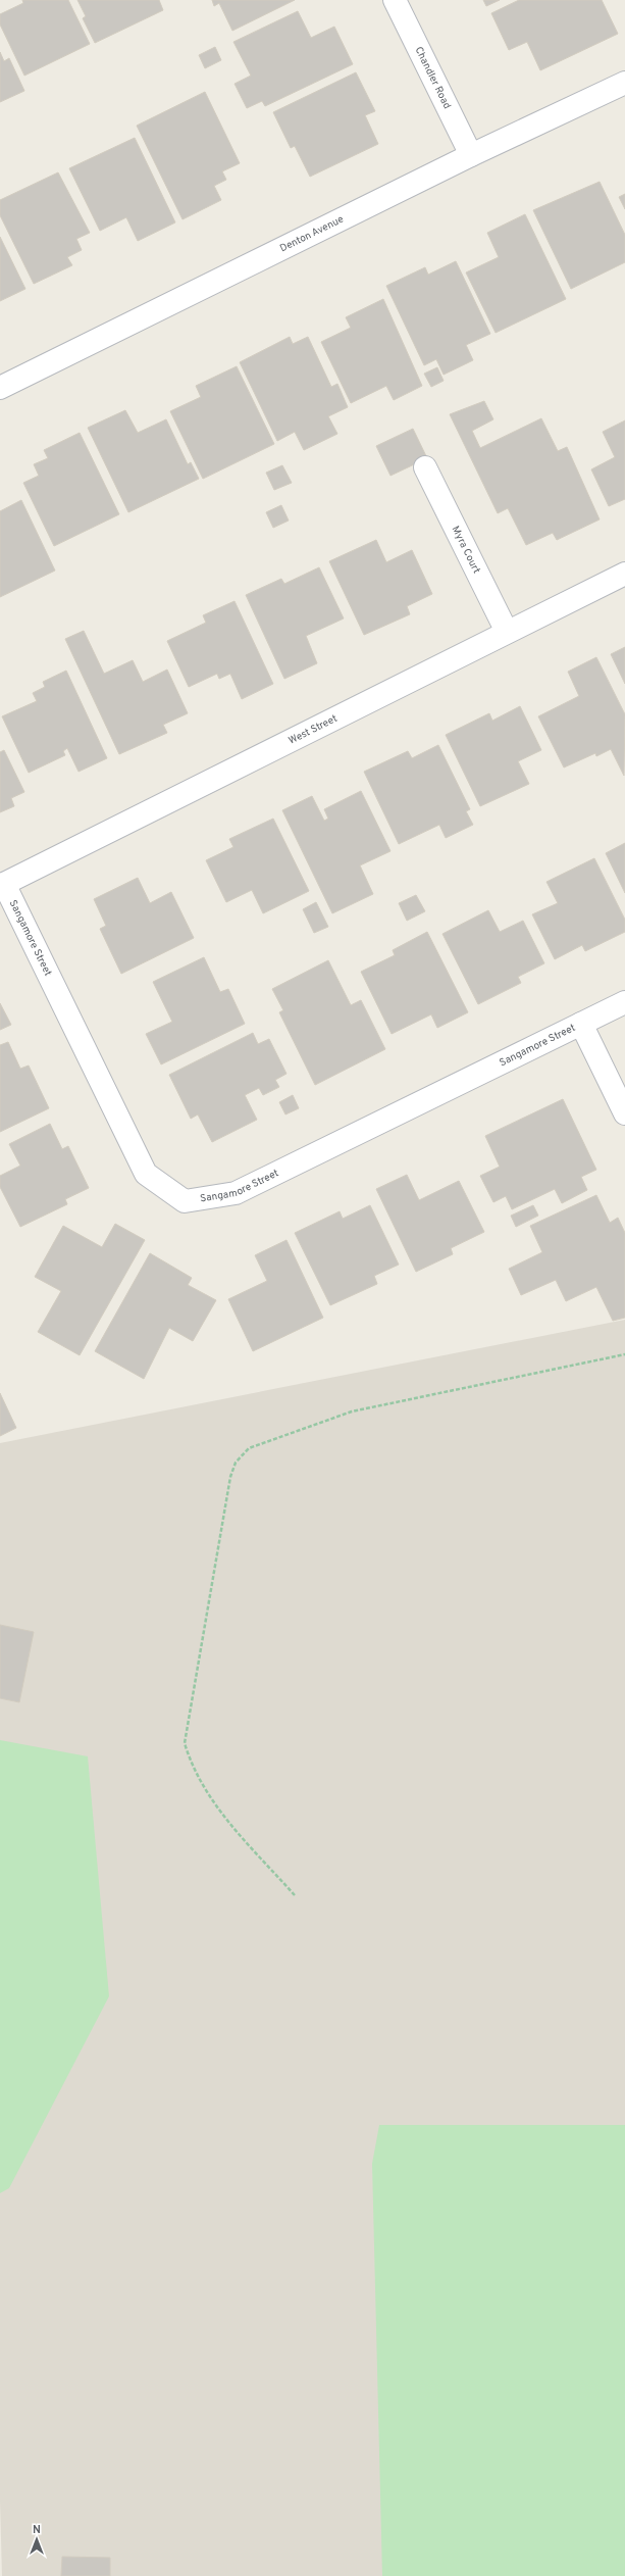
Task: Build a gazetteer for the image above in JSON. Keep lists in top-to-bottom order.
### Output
{
  "streets": {
    "street": [
      "Chandler Road",
      "Denton Avenue",
      "Myra Court",
      "West Street",
      "Sangamore Street"
    ]
  },
  "crossings": [
    ["Chandler Road", "Denton Avenue"],
    ["Myra Court", "West Street"],
    ["West Street", "Sangamore Street"]
  ],
  "north": "top"
}
